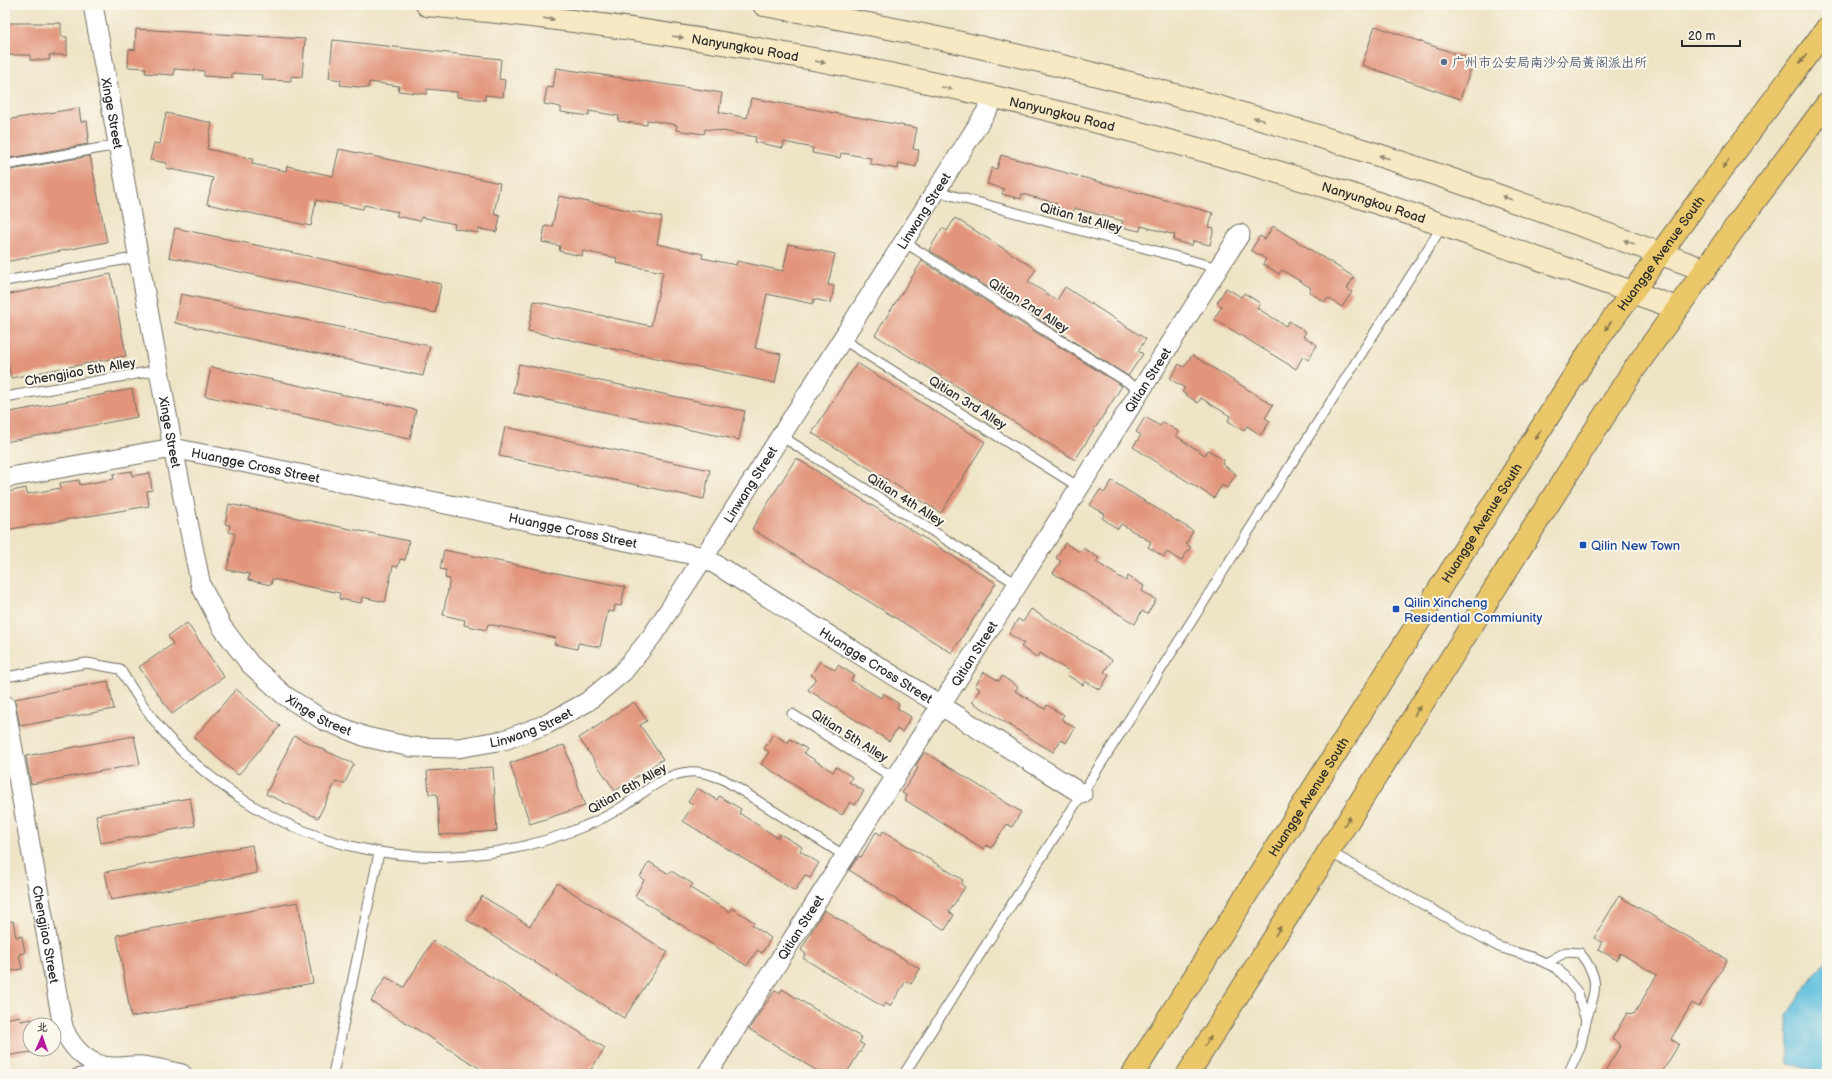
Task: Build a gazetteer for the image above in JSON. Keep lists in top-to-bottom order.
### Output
{
  "streets": {
    "main road": ["Nanyungkou Road", "Huangge Avenue South"],
    "street": [
      "Xinge Street",
      "Linwang Street",
      "Qitian Street",
      "Huangge Cross Street",
      "Chengjiao Street"
    ],
    "lane": [
      "Qitian 1st Alley",
      "Qitian 2nd Alley",
      "Chengjiao 5th Alley",
      "Qitian 3rd Alley",
      "Qitian 4th Alley",
      "Qitian 5th Alley",
      "Qitian 6th Alley"
    ]
  },
  "crossings": [
    ["Nanyungkou Road", "Linwang Street"],
    ["Nanyungkou Road", "Huangge Avenue South"],
    ["Xinge Street", "Linwang Street"],
    ["Xinge Street", "Chengjiao 5th Alley"],
    ["Xinge Street", "Huangge Cross Street"],
    ["Linwang Street", "Qitian 1st Alley"],
    ["Linwang Street", "Qitian 2nd Alley"],
    ["Linwang Street", "Qitian 3rd Alley"],
    ["Linwang Street", "Huangge Cross Street"],
    ["Linwang Street", "Qitian 4th Alley"],
    ["Qitian 1st Alley", "Qitian Street"],
    ["Qitian 2nd Alley", "Qitian Street"],
    ["Qitian Street", "Qitian 3rd Alley"],
    ["Qitian Street", "Huangge Cross Street"],
    ["Qitian Street", "Qitian 4th Alley"],
    ["Qitian Street", "Qitian 5th Alley"],
    ["Qitian Street", "Qitian 6th Alley"]
  ],
  "places": {
    "other": ["广州市公安局南沙分局黄阁派出所"],
    "transit": ["Qilin New Town", "Qilin Xincheng Residential Commiunity"]
  },
  "scale_bar": "20 m",
  "north": "top"
}
